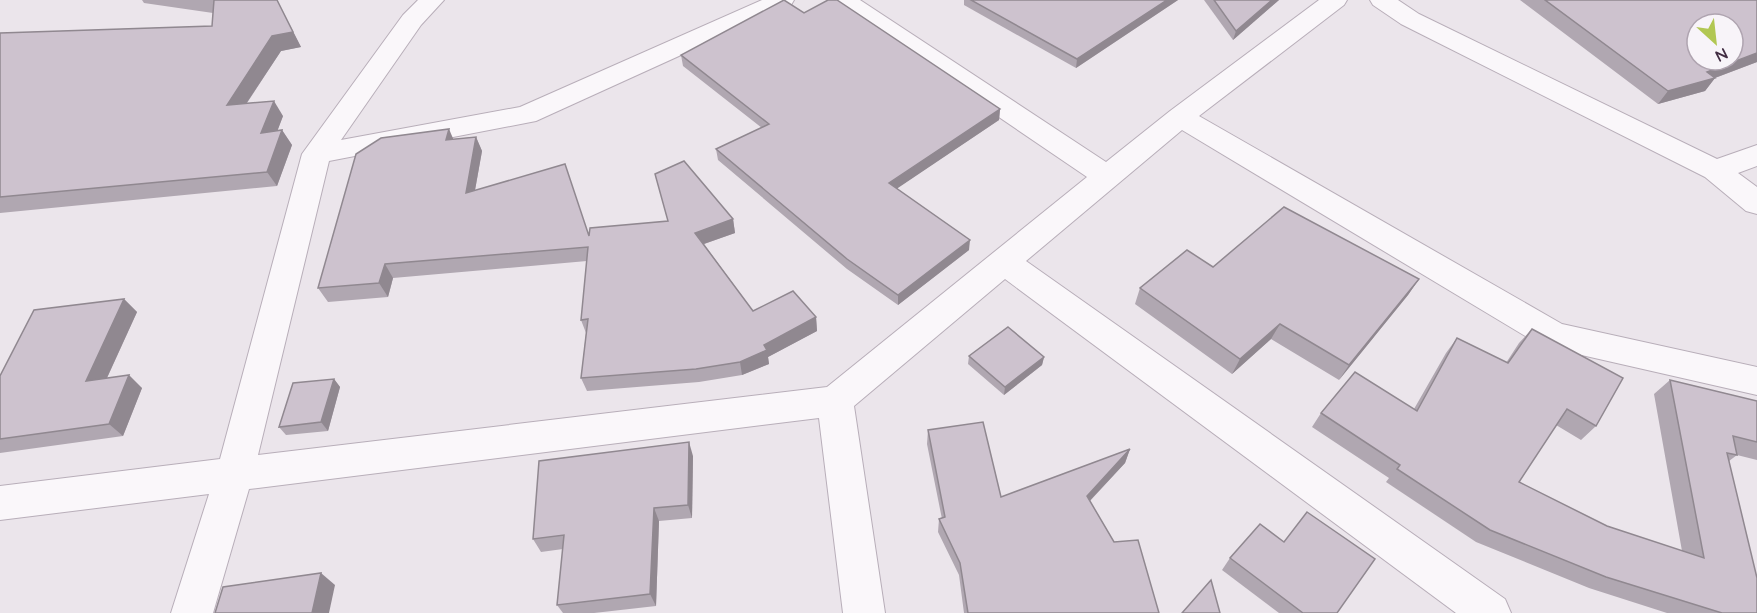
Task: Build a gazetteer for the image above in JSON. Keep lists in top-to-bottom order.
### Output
{
  "north": "bottom right"
}
